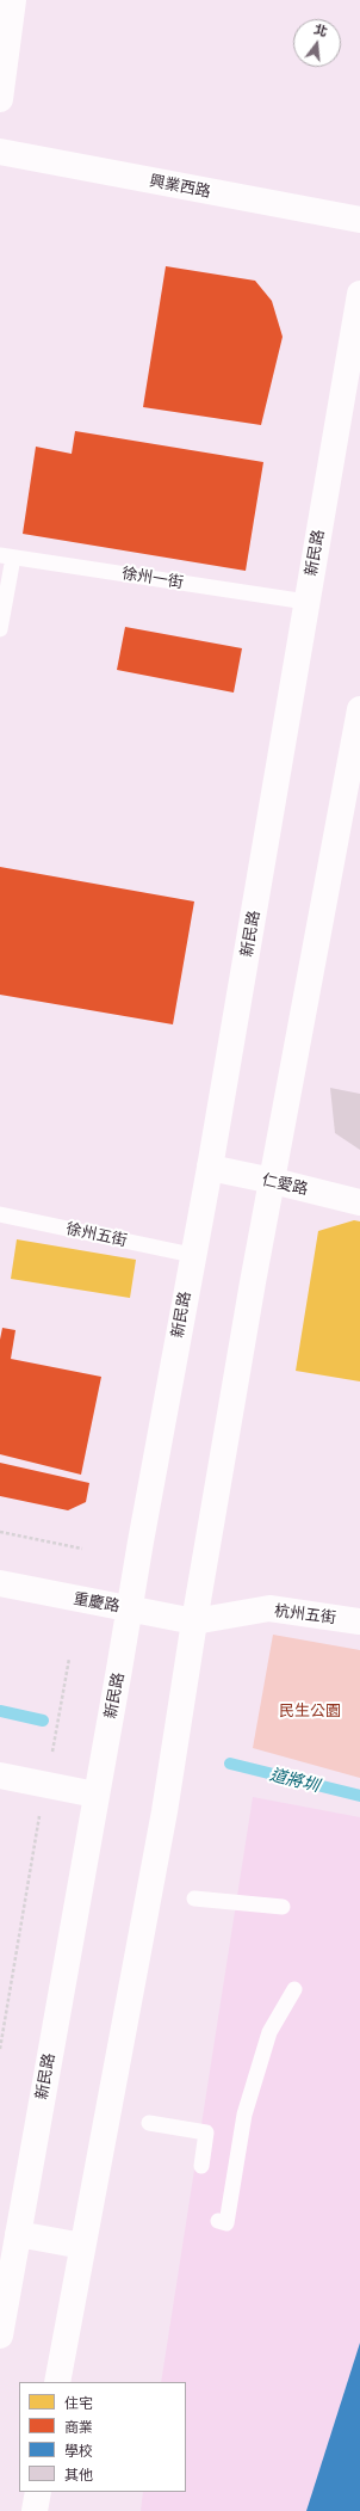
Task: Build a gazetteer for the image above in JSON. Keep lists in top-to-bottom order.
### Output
{
  "streets": {
    "street": [
      "興業西路",
      "新民路",
      "仁愛路",
      "重慶路",
      "杭州五街"
    ],
    "lane": ["徐州一街", "徐州五街"]
  },
  "crossings": [
    ["新民路", "徐州一街"],
    ["新民路", "仁愛路"],
    ["新民路", "徐州五街"],
    ["新民路", "重慶路"],
    ["重慶路", "杭州五街"]
  ],
  "water": ["道將圳"],
  "parks": ["民生公園"],
  "legend": [
    "住宅",
    "商業",
    "學校",
    "其他"
  ],
  "north": "top"
}
